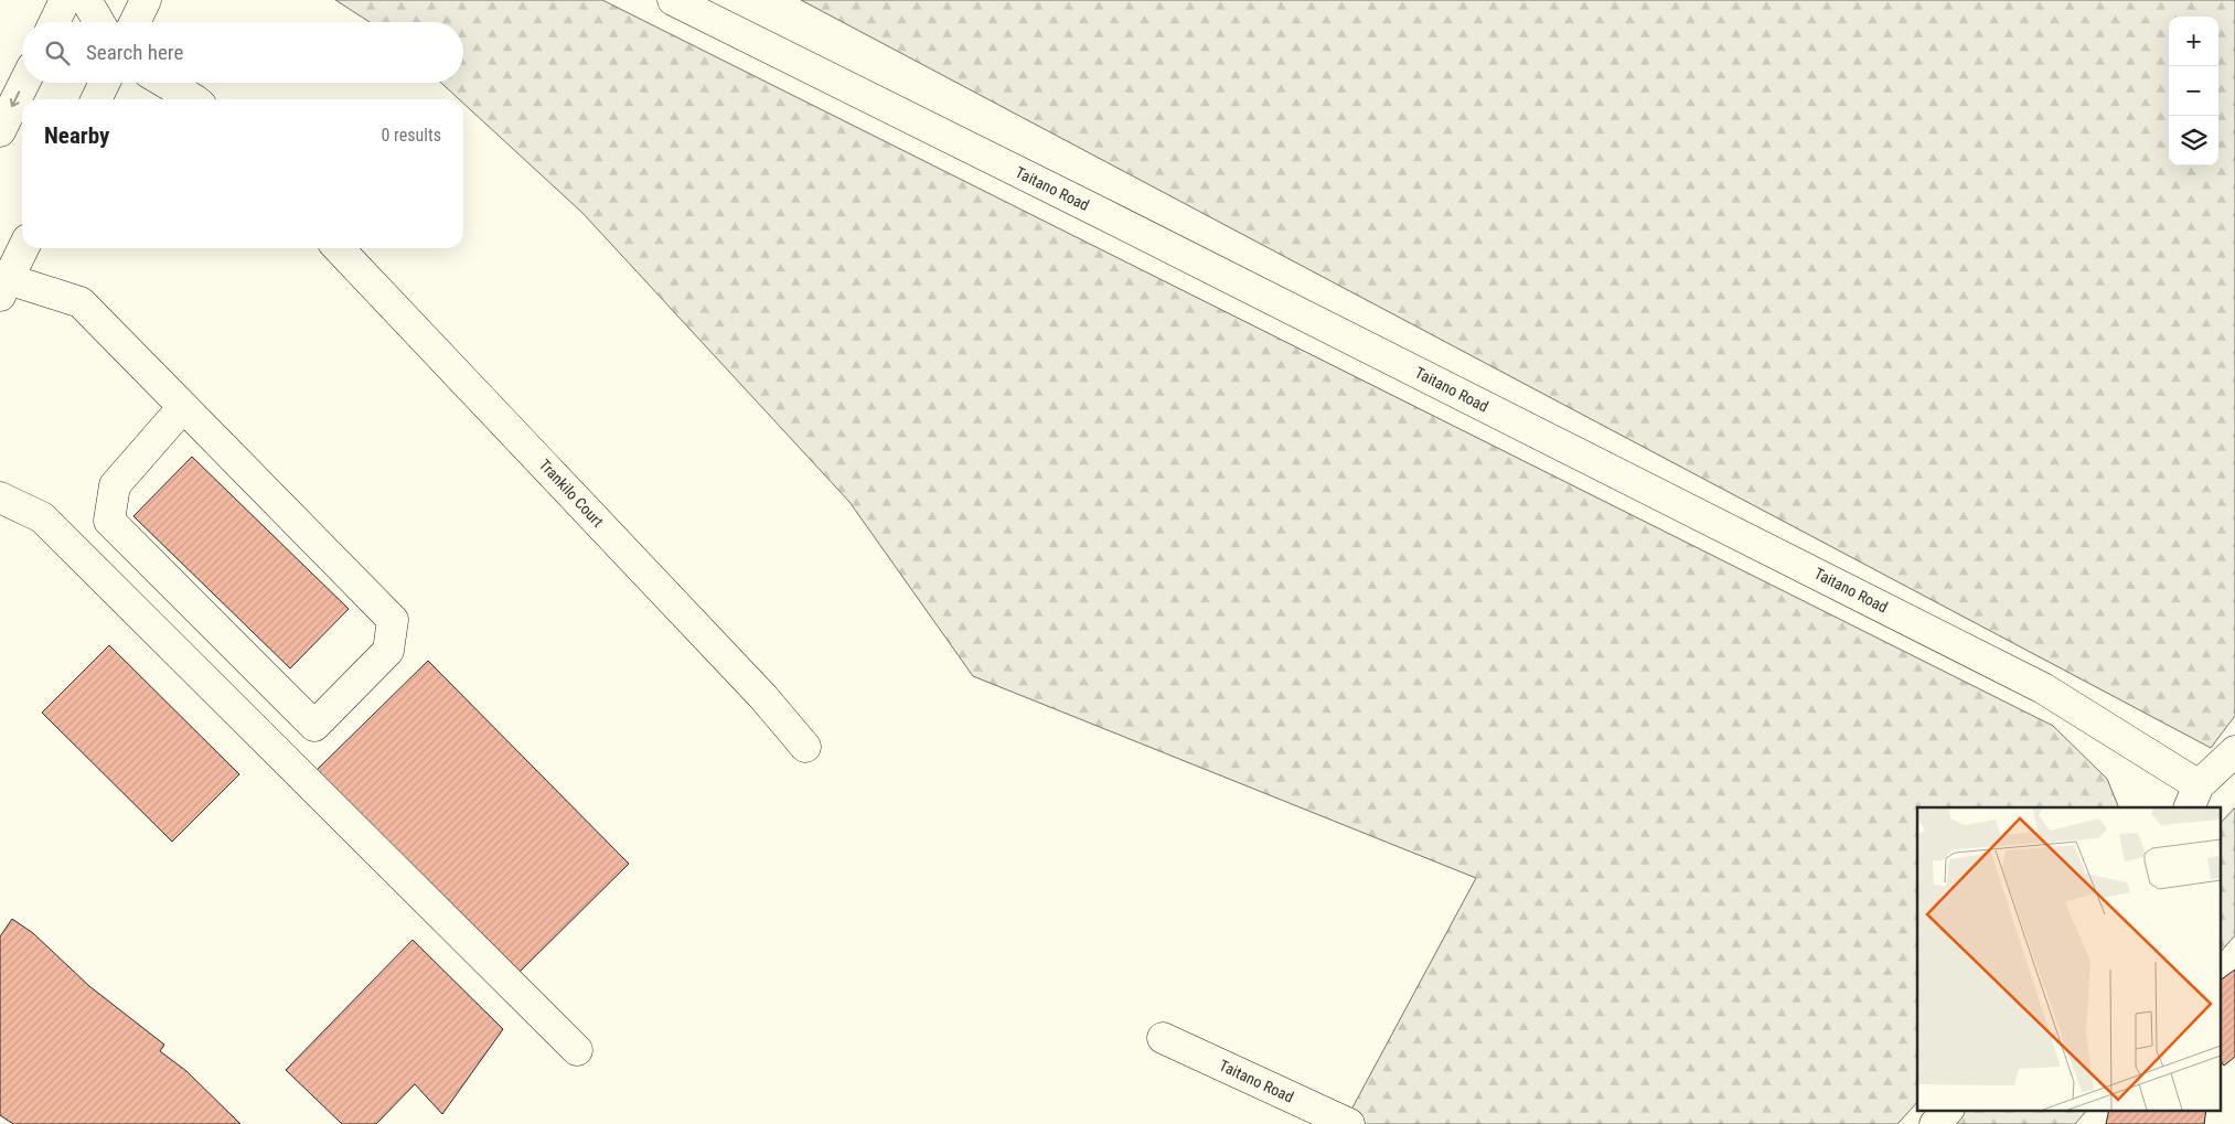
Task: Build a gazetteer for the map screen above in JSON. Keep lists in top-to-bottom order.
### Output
{
  "streets": {
    "street": ["Taitano Road", "Trankilo Court"]
  },
  "page": {
    "map_buttons": ["+", "−"],
    "search": "Search here",
    "heading": ["Nearby", "0 results"]
  }
}
